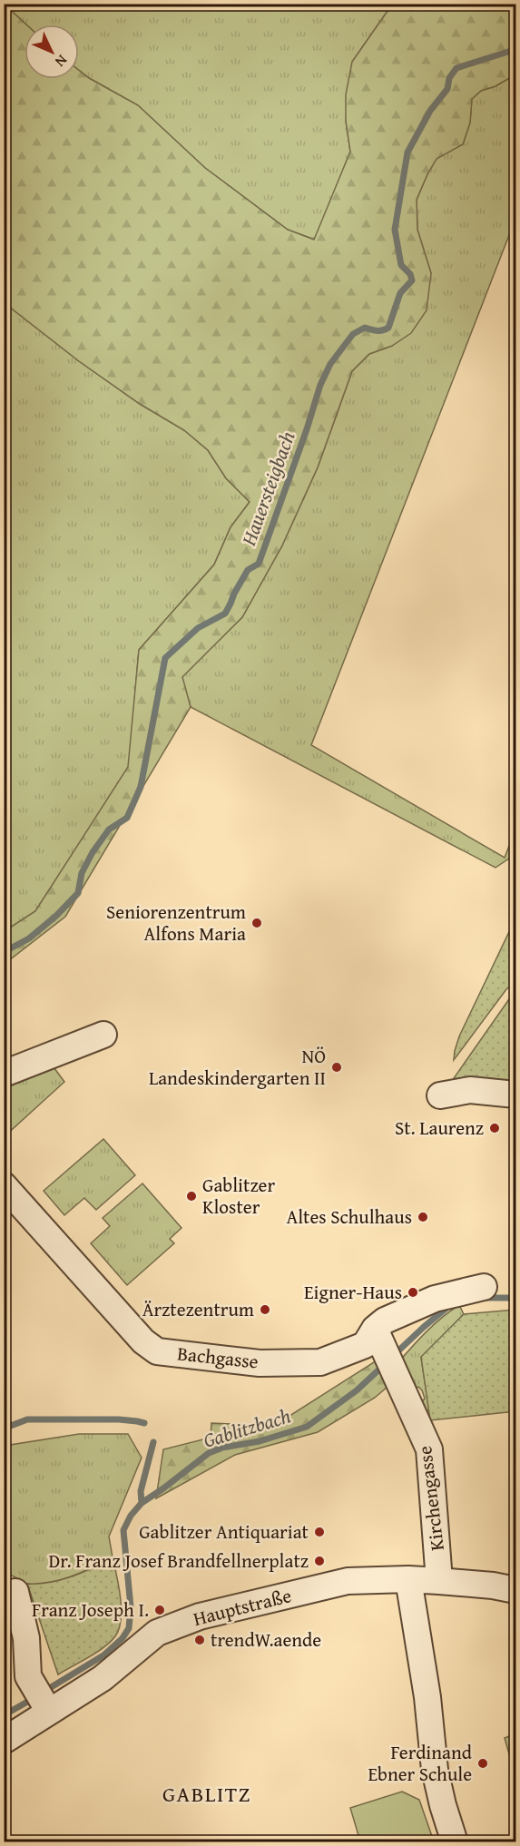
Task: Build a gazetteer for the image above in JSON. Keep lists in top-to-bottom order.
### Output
{
  "streets": {
    "street": ["Bachgasse", "Kirchengasse", "Hauptstraße"]
  },
  "crossings": [
    ["Bachgasse", "Kirchengasse"],
    ["Kirchengasse", "Hauptstraße"]
  ],
  "districts": ["GABLITZ"],
  "water": ["Hauersteigbach", "Gablitzbach"],
  "places": [
    "Seniorenzentrum Alfons Maria",
    "NÖ Landeskindergarten II",
    "St. Laurenz",
    "Gablitzer Kloster",
    "Altes Schulhaus",
    "Eigner-Haus",
    "Ärztezentrum",
    "Gablitzer Antiquariat",
    "Dr. Franz Josef Brandfellnerplatz",
    "Franz Joseph I.",
    "trendW.aende",
    "Ferdinand Ebner Schule"
  ],
  "north": "bottom right"
}
